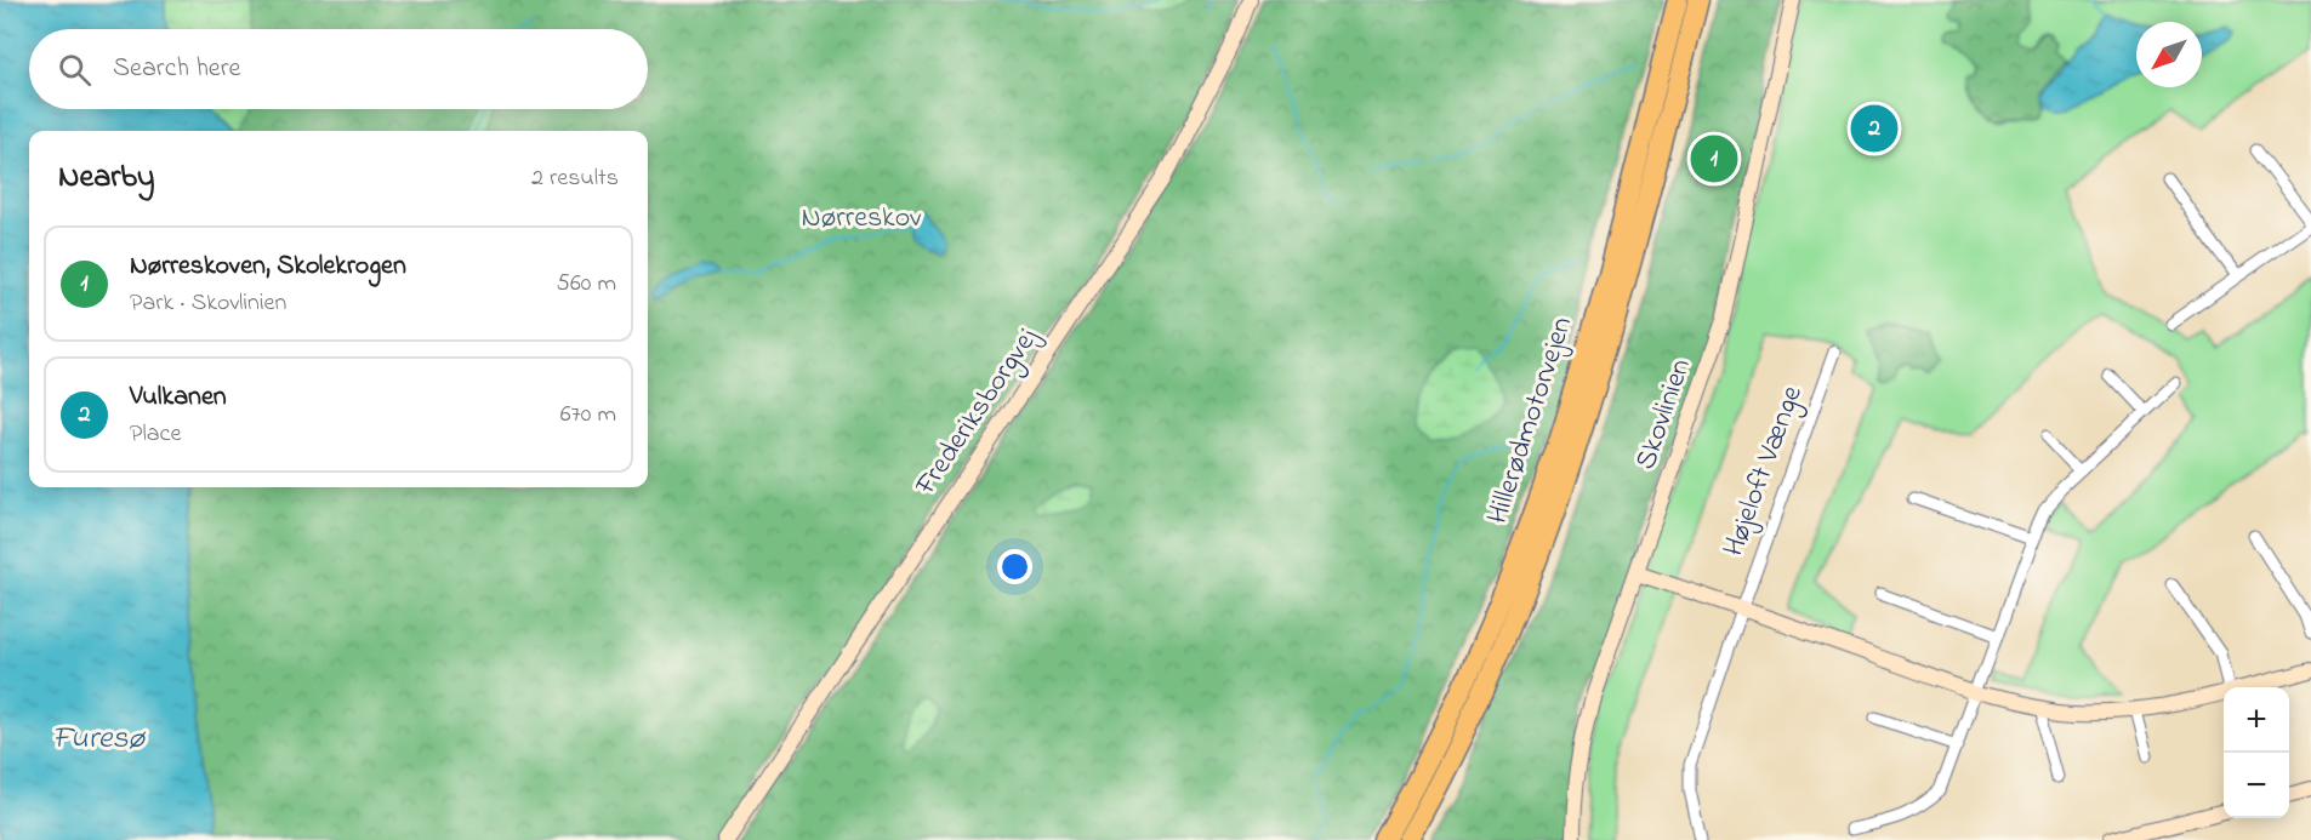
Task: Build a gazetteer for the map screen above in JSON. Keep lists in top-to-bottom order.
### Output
{
  "streets": {
    "highway": ["Hillerødmotorvejen"],
    "street": ["Frederiksborgvej", "Skovlinien", "Højeloft Vænge"]
  },
  "water": ["Furesø"],
  "parks": ["Nørreskov"],
  "north": "bottom left",
  "page": {
    "search": "Search here",
    "pins": ["2", "1"],
    "heading": ["Nearby", "2 results"],
    "list": [
      {
        "mark": "1",
        "name": "Nørreskoven, Skolekrogen",
        "note": "Park · Skovlinien",
        "value": "560 m"
      },
      {
        "mark": "2",
        "name": "Vulkanen",
        "note": "Place",
        "value": "670 m"
      }
    ],
    "map_buttons": ["+", "−"]
  }
}
